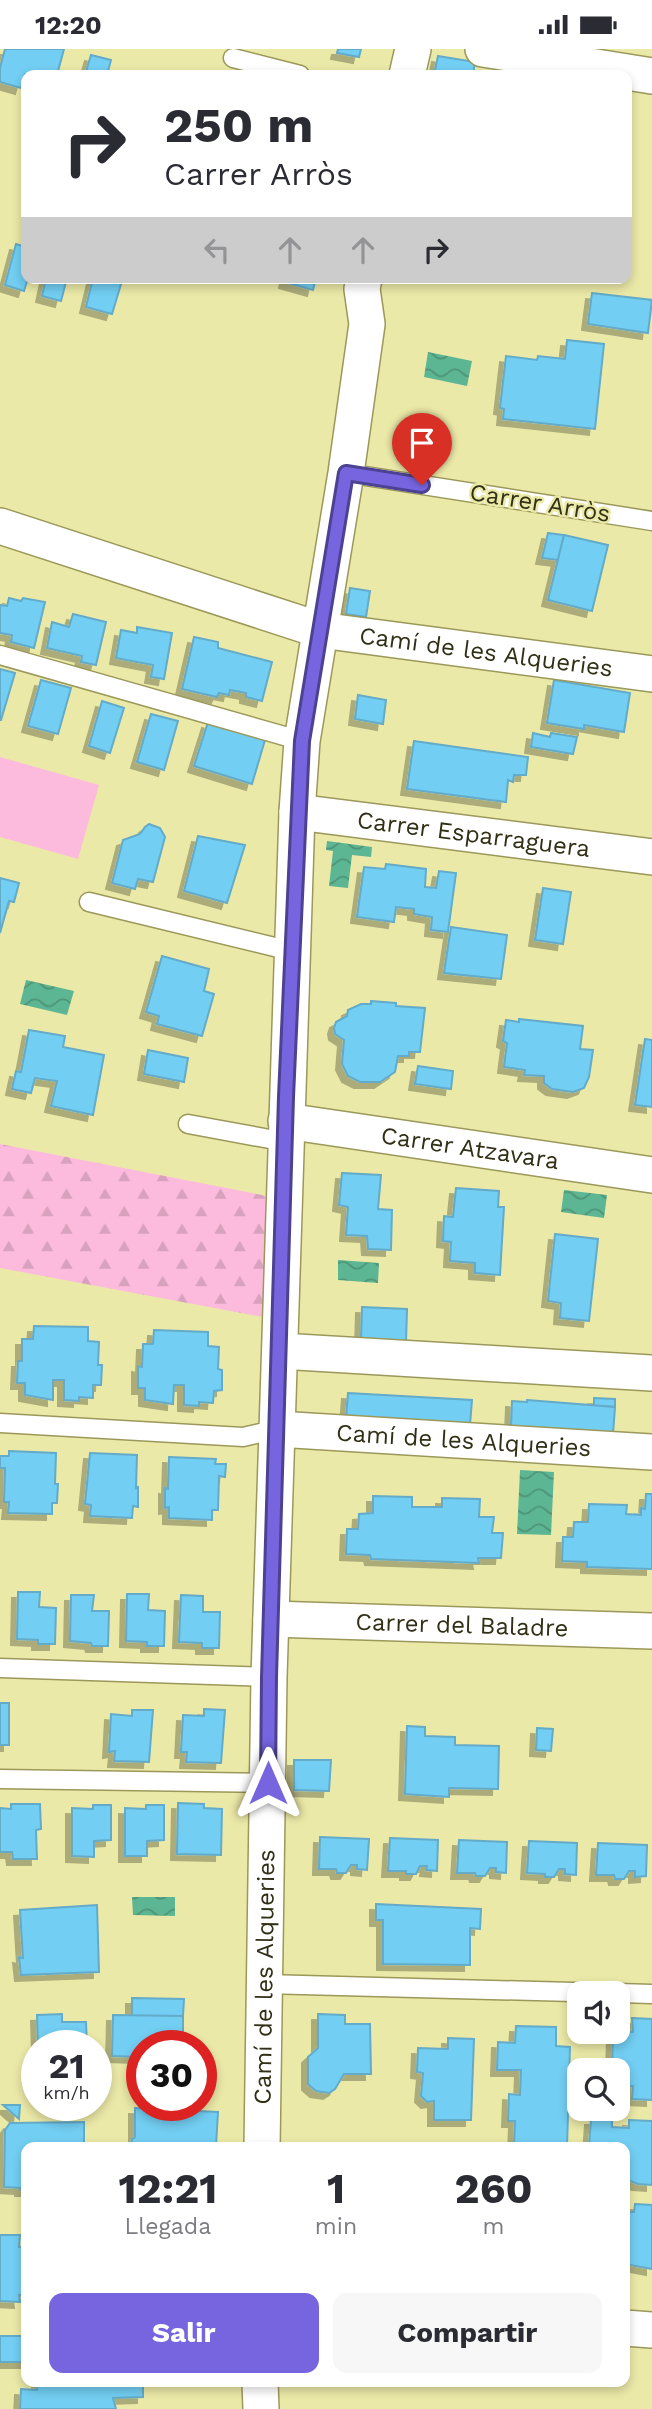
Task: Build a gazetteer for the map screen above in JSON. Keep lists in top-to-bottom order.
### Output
{
  "streets": {
    "street": [
      "Camí de les Alqueries",
      "Carrer Esparraguera",
      "Carrer Atzavara",
      "Carrer del Baladre"
    ],
    "lane": ["Carrer Arròs"]
  },
  "crossings": [
    ["Carrer Arròs", "Camí de les Alqueries"],
    ["Camí de les Alqueries", "Carrer Esparraguera"],
    ["Camí de les Alqueries", "Carrer Atzavara"],
    ["Camí de les Alqueries", "Carrer del Baladre"]
  ],
  "page": {
    "status": "12:20",
    "turn": ["250 m", "Carrer Arròs"],
    "speed": "21 km/h",
    "limit": "30",
    "eta": [
      "12:21",
      "Llegada",
      "1",
      "min",
      "260",
      "m"
    ],
    "buttons": ["Salir", "Compartir"]
  }
}
